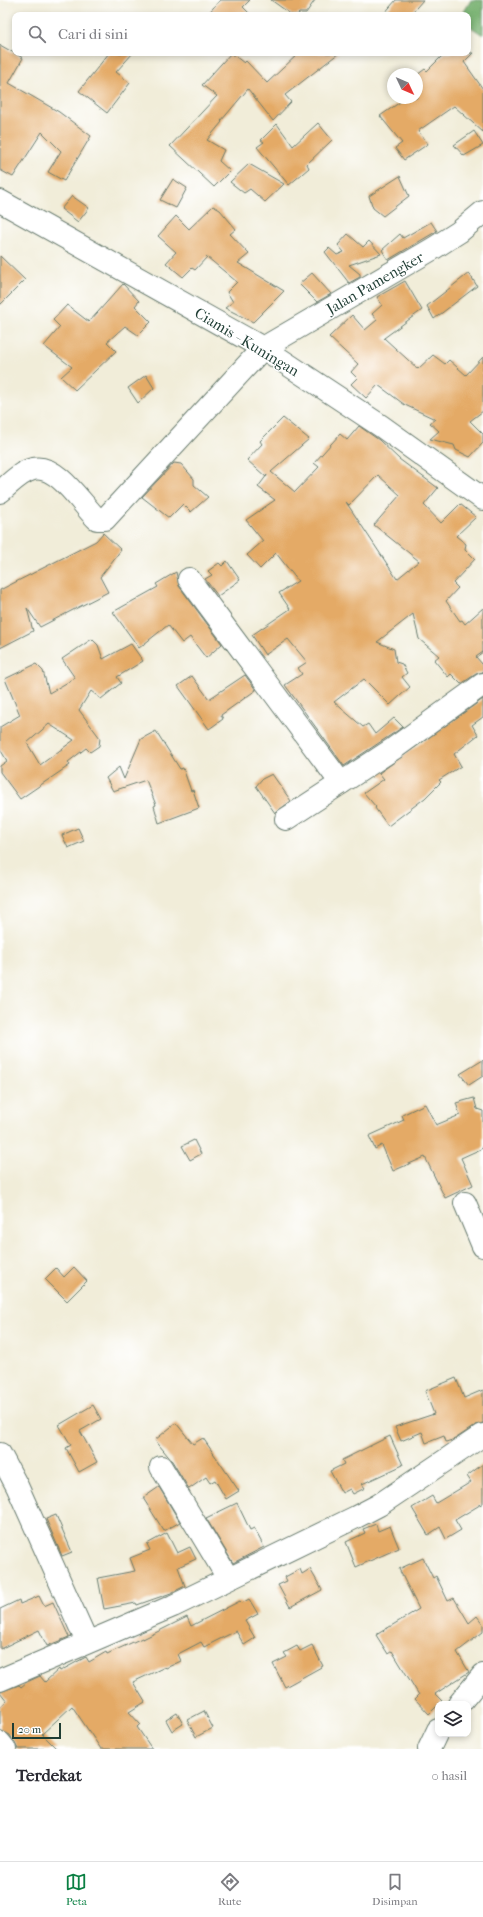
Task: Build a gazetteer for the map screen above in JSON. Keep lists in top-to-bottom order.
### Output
{
  "streets": {
    "main road": ["Jalan Pamengker", "Ciamis - Kuningan"]
  },
  "crossings": [
    ["Jalan Pamengker", "Ciamis - Kuningan"]
  ],
  "scale_bar": "20 m",
  "north": "bottom right",
  "page": {
    "search": "Cari di sini",
    "scale": "20 m",
    "heading": ["Terdekat", "0 hasil"],
    "nav": ["Peta", "Rute", "Disimpan"]
  }
}
